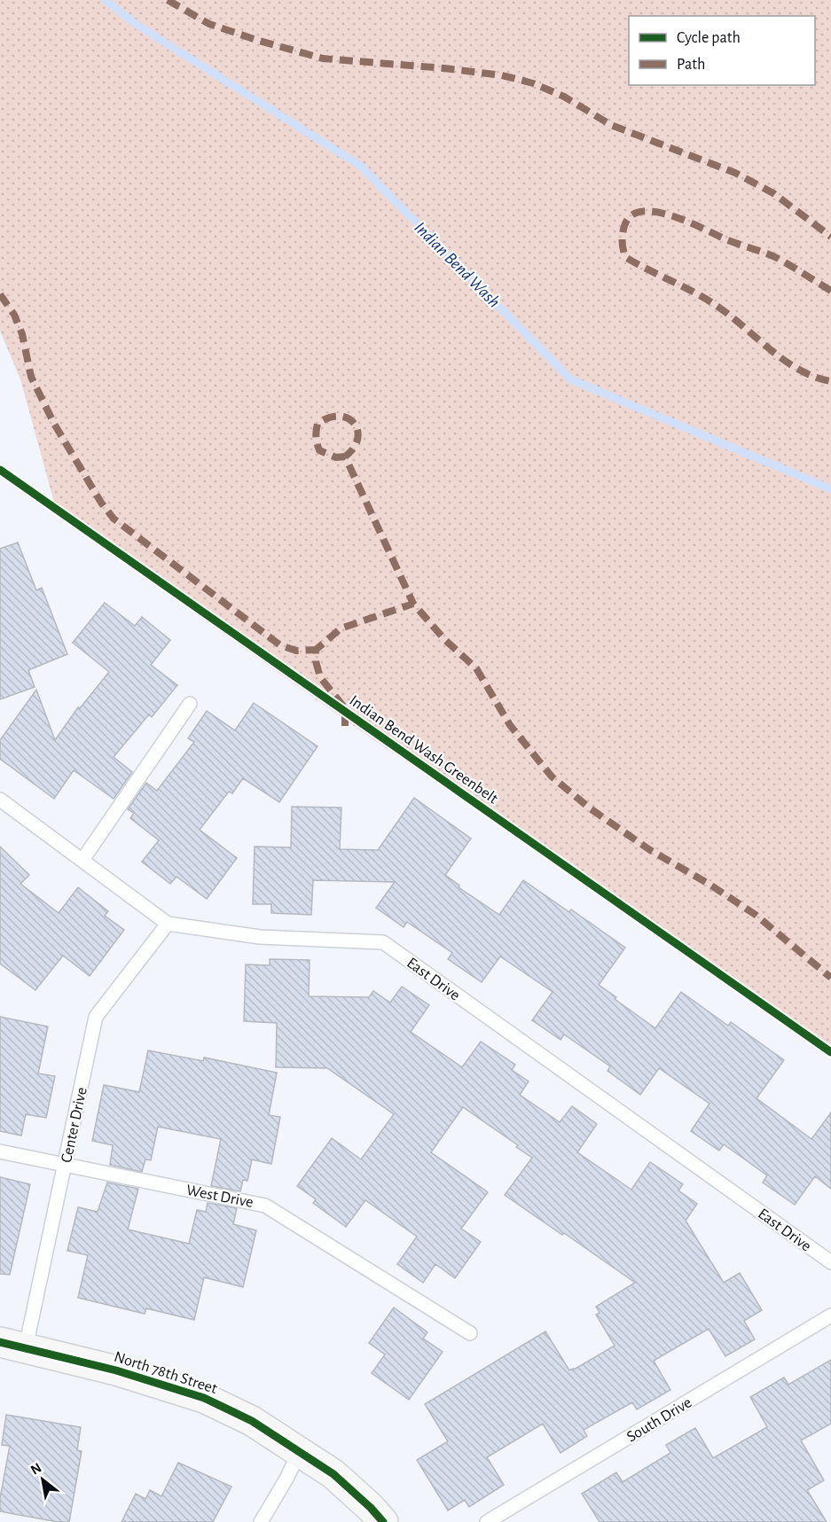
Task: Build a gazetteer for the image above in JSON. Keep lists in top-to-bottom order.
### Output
{
  "streets": {
    "street": ["North 78th Street"],
    "lane": [
      "East Drive",
      "Center Drive",
      "West Drive",
      "South Drive"
    ],
    "cycle path": ["Indian Bend Wash Greenbelt"]
  },
  "crossings": [
    ["East Drive", "Center Drive"],
    ["Center Drive", "West Drive"],
    ["Center Drive", "North 78th Street"]
  ],
  "water": ["Indian Bend Wash"],
  "legend": ["Cycle path", "Path"],
  "north": "top left"
}
